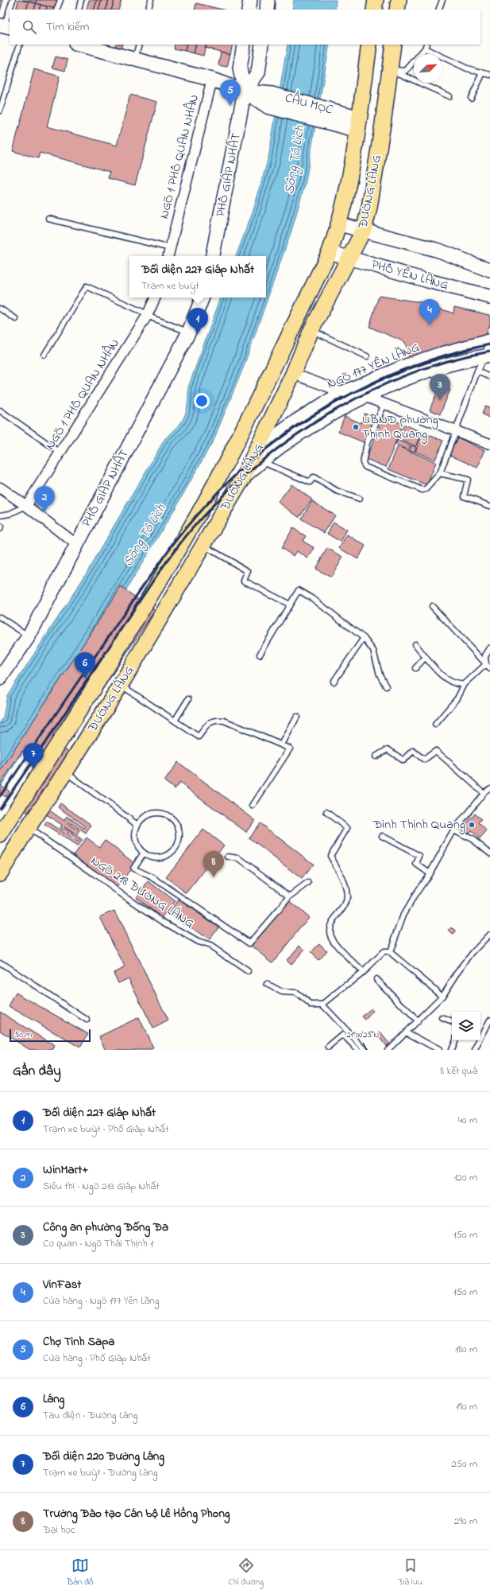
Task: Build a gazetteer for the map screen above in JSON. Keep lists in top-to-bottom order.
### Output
{
  "streets": {
    "main road": [
      "CẦU MỌC",
      "PHỐ GIÁP NHẤT",
      "ĐƯỜNG LÁNG",
      "PHỐ YÊN LÃNG"
    ],
    "street": ["NGÕ 1 PHỐ QUAN NHÂN", "NGÕ 177 YÊN LÃNG"],
    "lane": ["NGÕ 218 ĐƯỜNG LÁNG"]
  },
  "crossings": [
    ["CẦU MỌC", "NGÕ 1 PHỐ QUAN NHÂN"],
    ["CẦU MỌC", "PHỐ GIÁP NHẤT"],
    ["CẦU MỌC", "ĐƯỜNG LÁNG"],
    ["ĐƯỜNG LÁNG", "PHỐ YÊN LÃNG"],
    ["ĐƯỜNG LÁNG", "NGÕ 177 YÊN LÃNG"],
    ["ĐƯỜNG LÁNG", "NGÕ 218 ĐƯỜNG LÁNG"]
  ],
  "water": ["Sông Tô Lịch"],
  "places": ["UBND phường Thịnh Quang", "Đình Thịnh Quang"],
  "scale_bar": "50 m",
  "north": "top right",
  "page": {
    "search": "Tìm kiếm",
    "pins": [
      "5",
      "4",
      "1",
      "3",
      "2",
      "6",
      "7",
      "8"
    ],
    "popup": ["Đối diện 227 Giáp Nhất", "Trạm xe buýt"],
    "scale": "50 m",
    "heading": ["Gần đây", "8 kết quả"],
    "list": [
      {
        "mark": "1",
        "name": "Đối diện 227 Giáp Nhất",
        "note": "Trạm xe buýt · Phố Giáp Nhất",
        "value": "40 m"
      },
      {
        "mark": "2",
        "name": "WinMart+",
        "note": "Siêu thị · Ngõ 213 Giáp Nhất",
        "value": "120 m"
      },
      {
        "mark": "3",
        "name": "Công an phường Đống Đa",
        "note": "Cơ quan · Ngõ Thái Thịnh 1",
        "value": "150 m"
      },
      {
        "mark": "4",
        "name": "VinFast",
        "note": "Cửa hàng · Ngõ 177 Yên Lãng",
        "value": "150 m"
      },
      {
        "mark": "5",
        "name": "Chợ Tình Sapa",
        "note": "Cửa hàng · Phố Giáp Nhất",
        "value": "180 m"
      },
      {
        "mark": "6",
        "name": "Láng",
        "note": "Tàu điện · Đường Láng",
        "value": "190 m"
      },
      {
        "mark": "7",
        "name": "Đối diện 220 Đường Láng",
        "note": "Trạm xe buýt · Đường Láng",
        "value": "250 m"
      },
      {
        "mark": "8",
        "name": "Trường Đào tạo Cán bộ Lê Hồng Phong",
        "note": "Đại học",
        "value": "290 m"
      }
    ],
    "nav": ["Bản đồ", "Chỉ đường", "Đã lưu"]
  },
  "coordinates": ["21°00'25\"N"]
}
